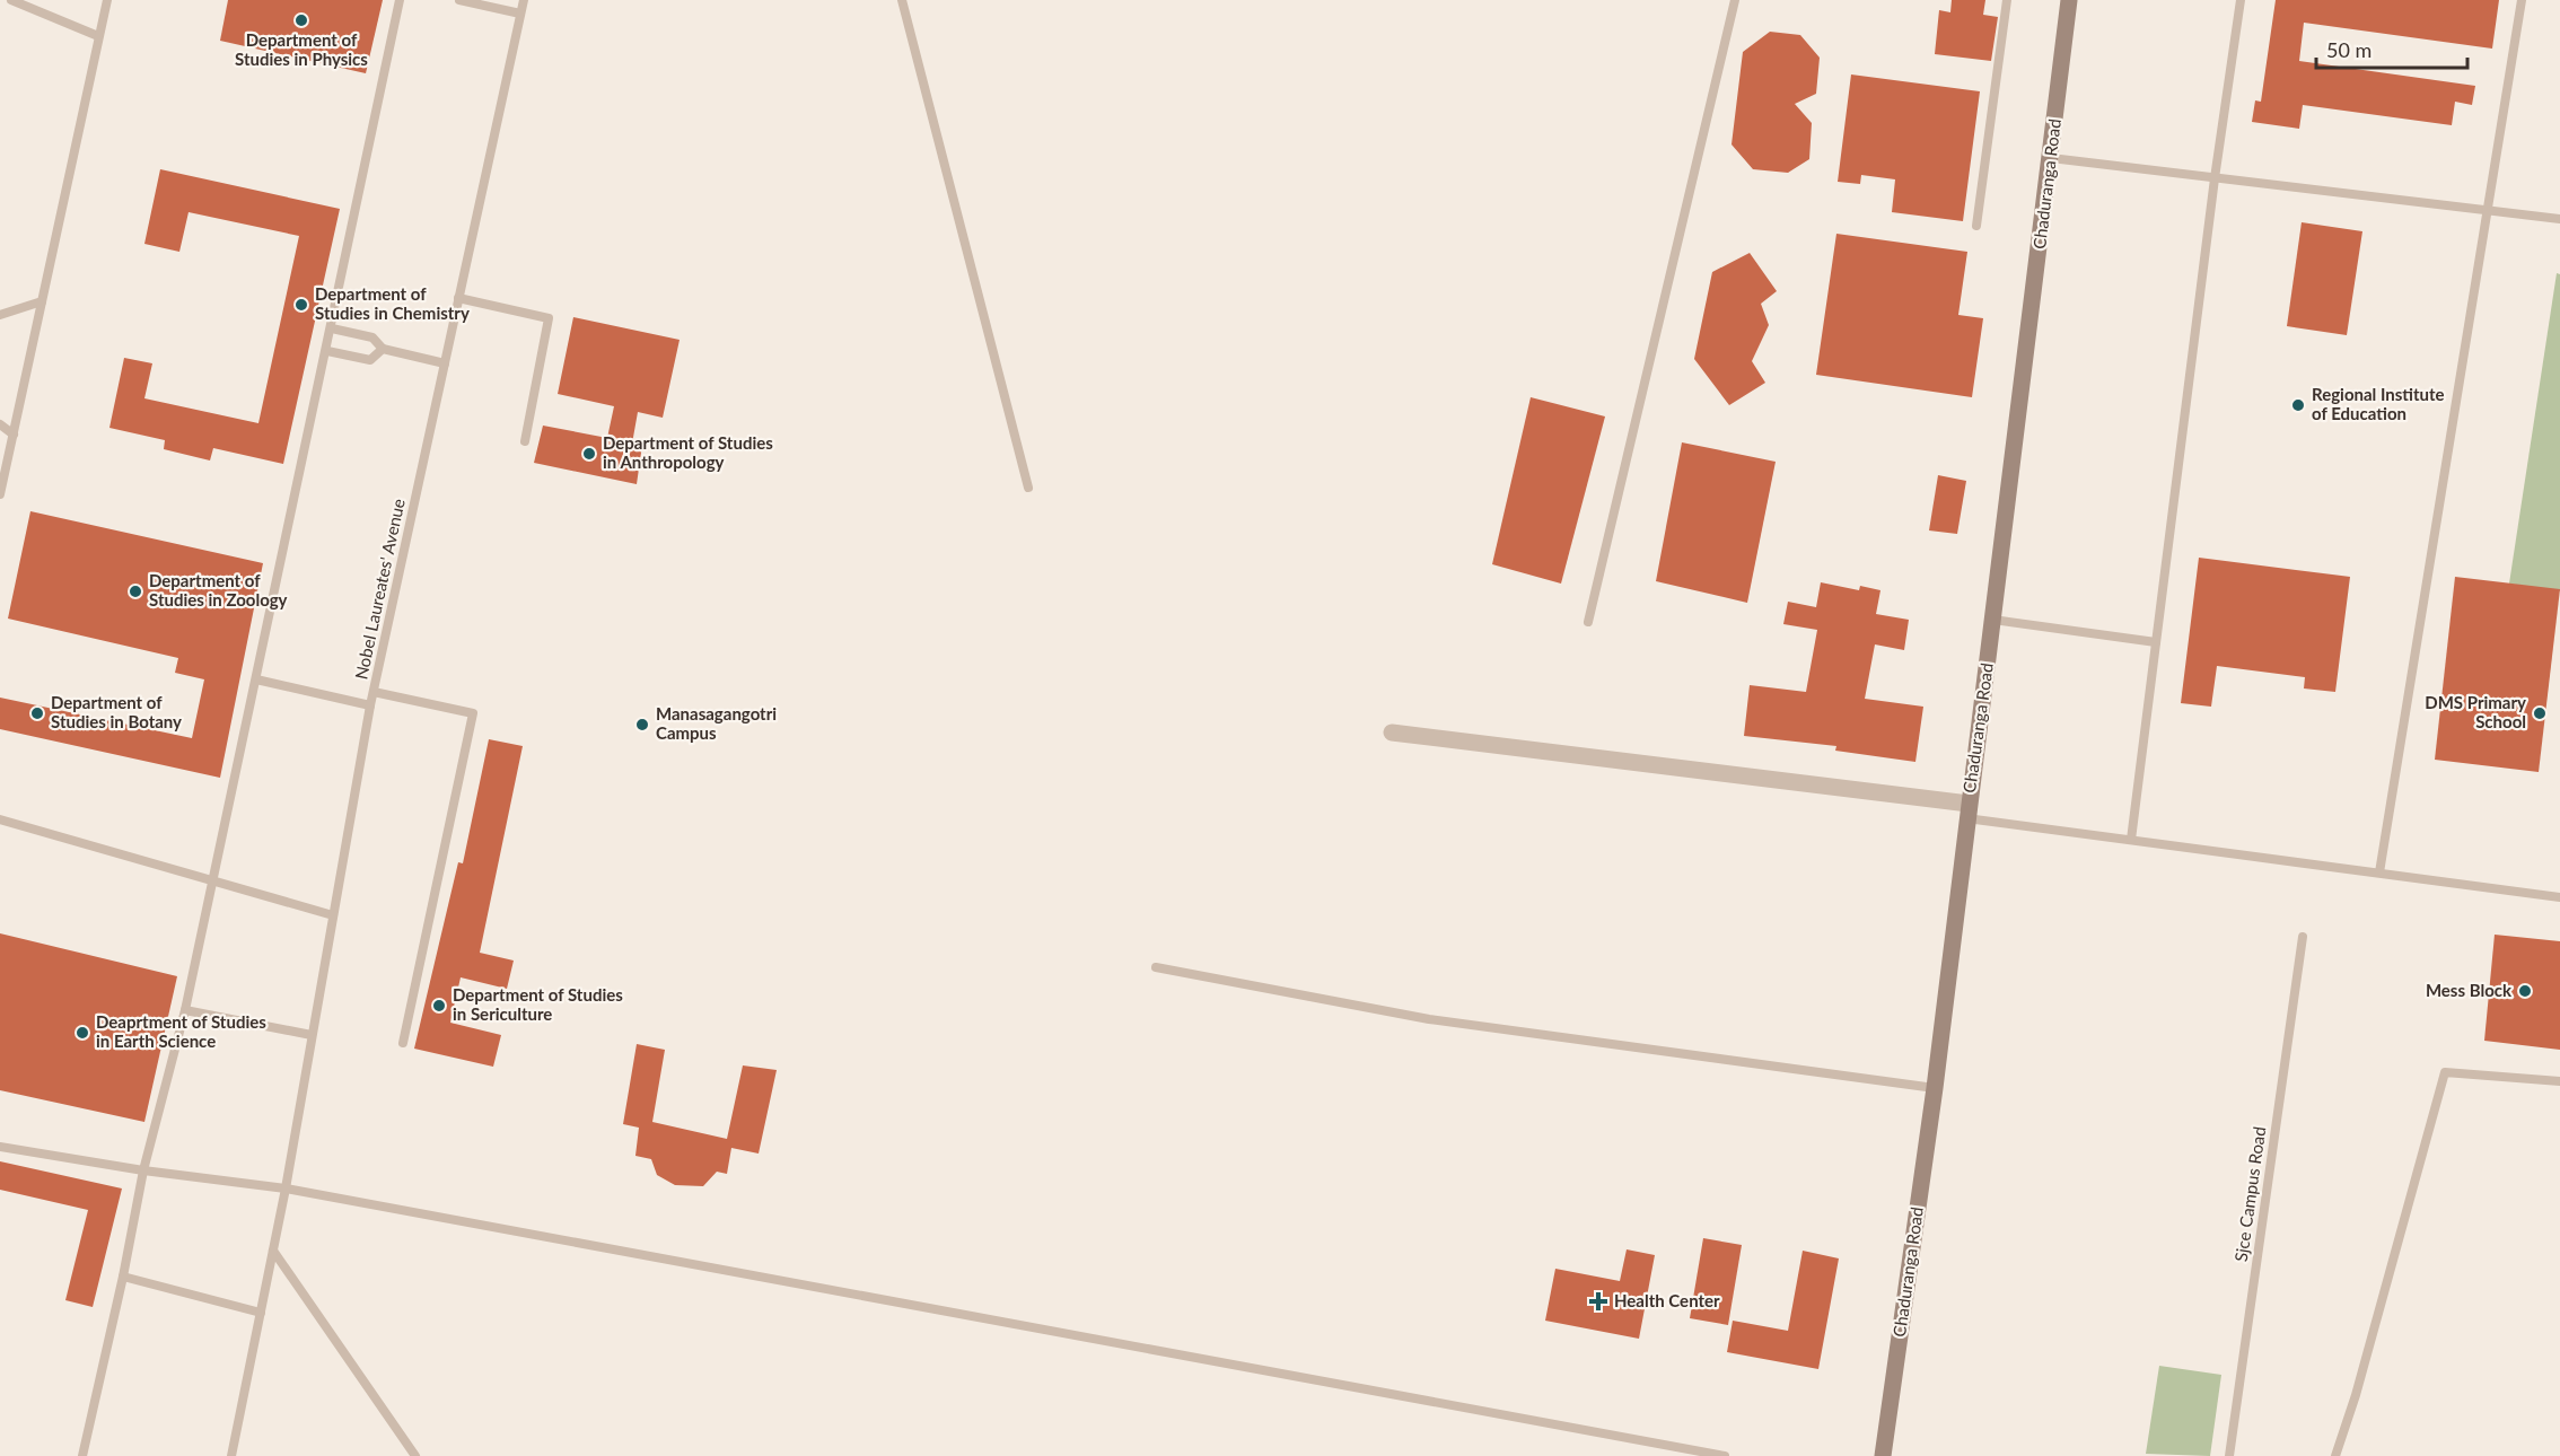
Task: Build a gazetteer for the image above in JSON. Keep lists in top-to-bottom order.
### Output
{
  "streets": {
    "street": ["Chaduranga Road"],
    "lane": ["Nobel Laureates' Avenue", "Sjce Campus Road"]
  },
  "places": {
    "other": [
      "Department of Studies in Physics",
      "Department of Studies in Chemistry",
      "Regional Institute of Education",
      "Department of Studies in Anthropology",
      "Department of Studies in Zoology",
      "Department of Studies in Botany",
      "DMS Primary School",
      "Manasagangotri Campus",
      "Mess Block",
      "Department of Studies in Sericulture",
      "Deaprtment of Studies in Earth Science"
    ],
    "health": ["Health Center"]
  },
  "scale_bar": "50 m"
}
